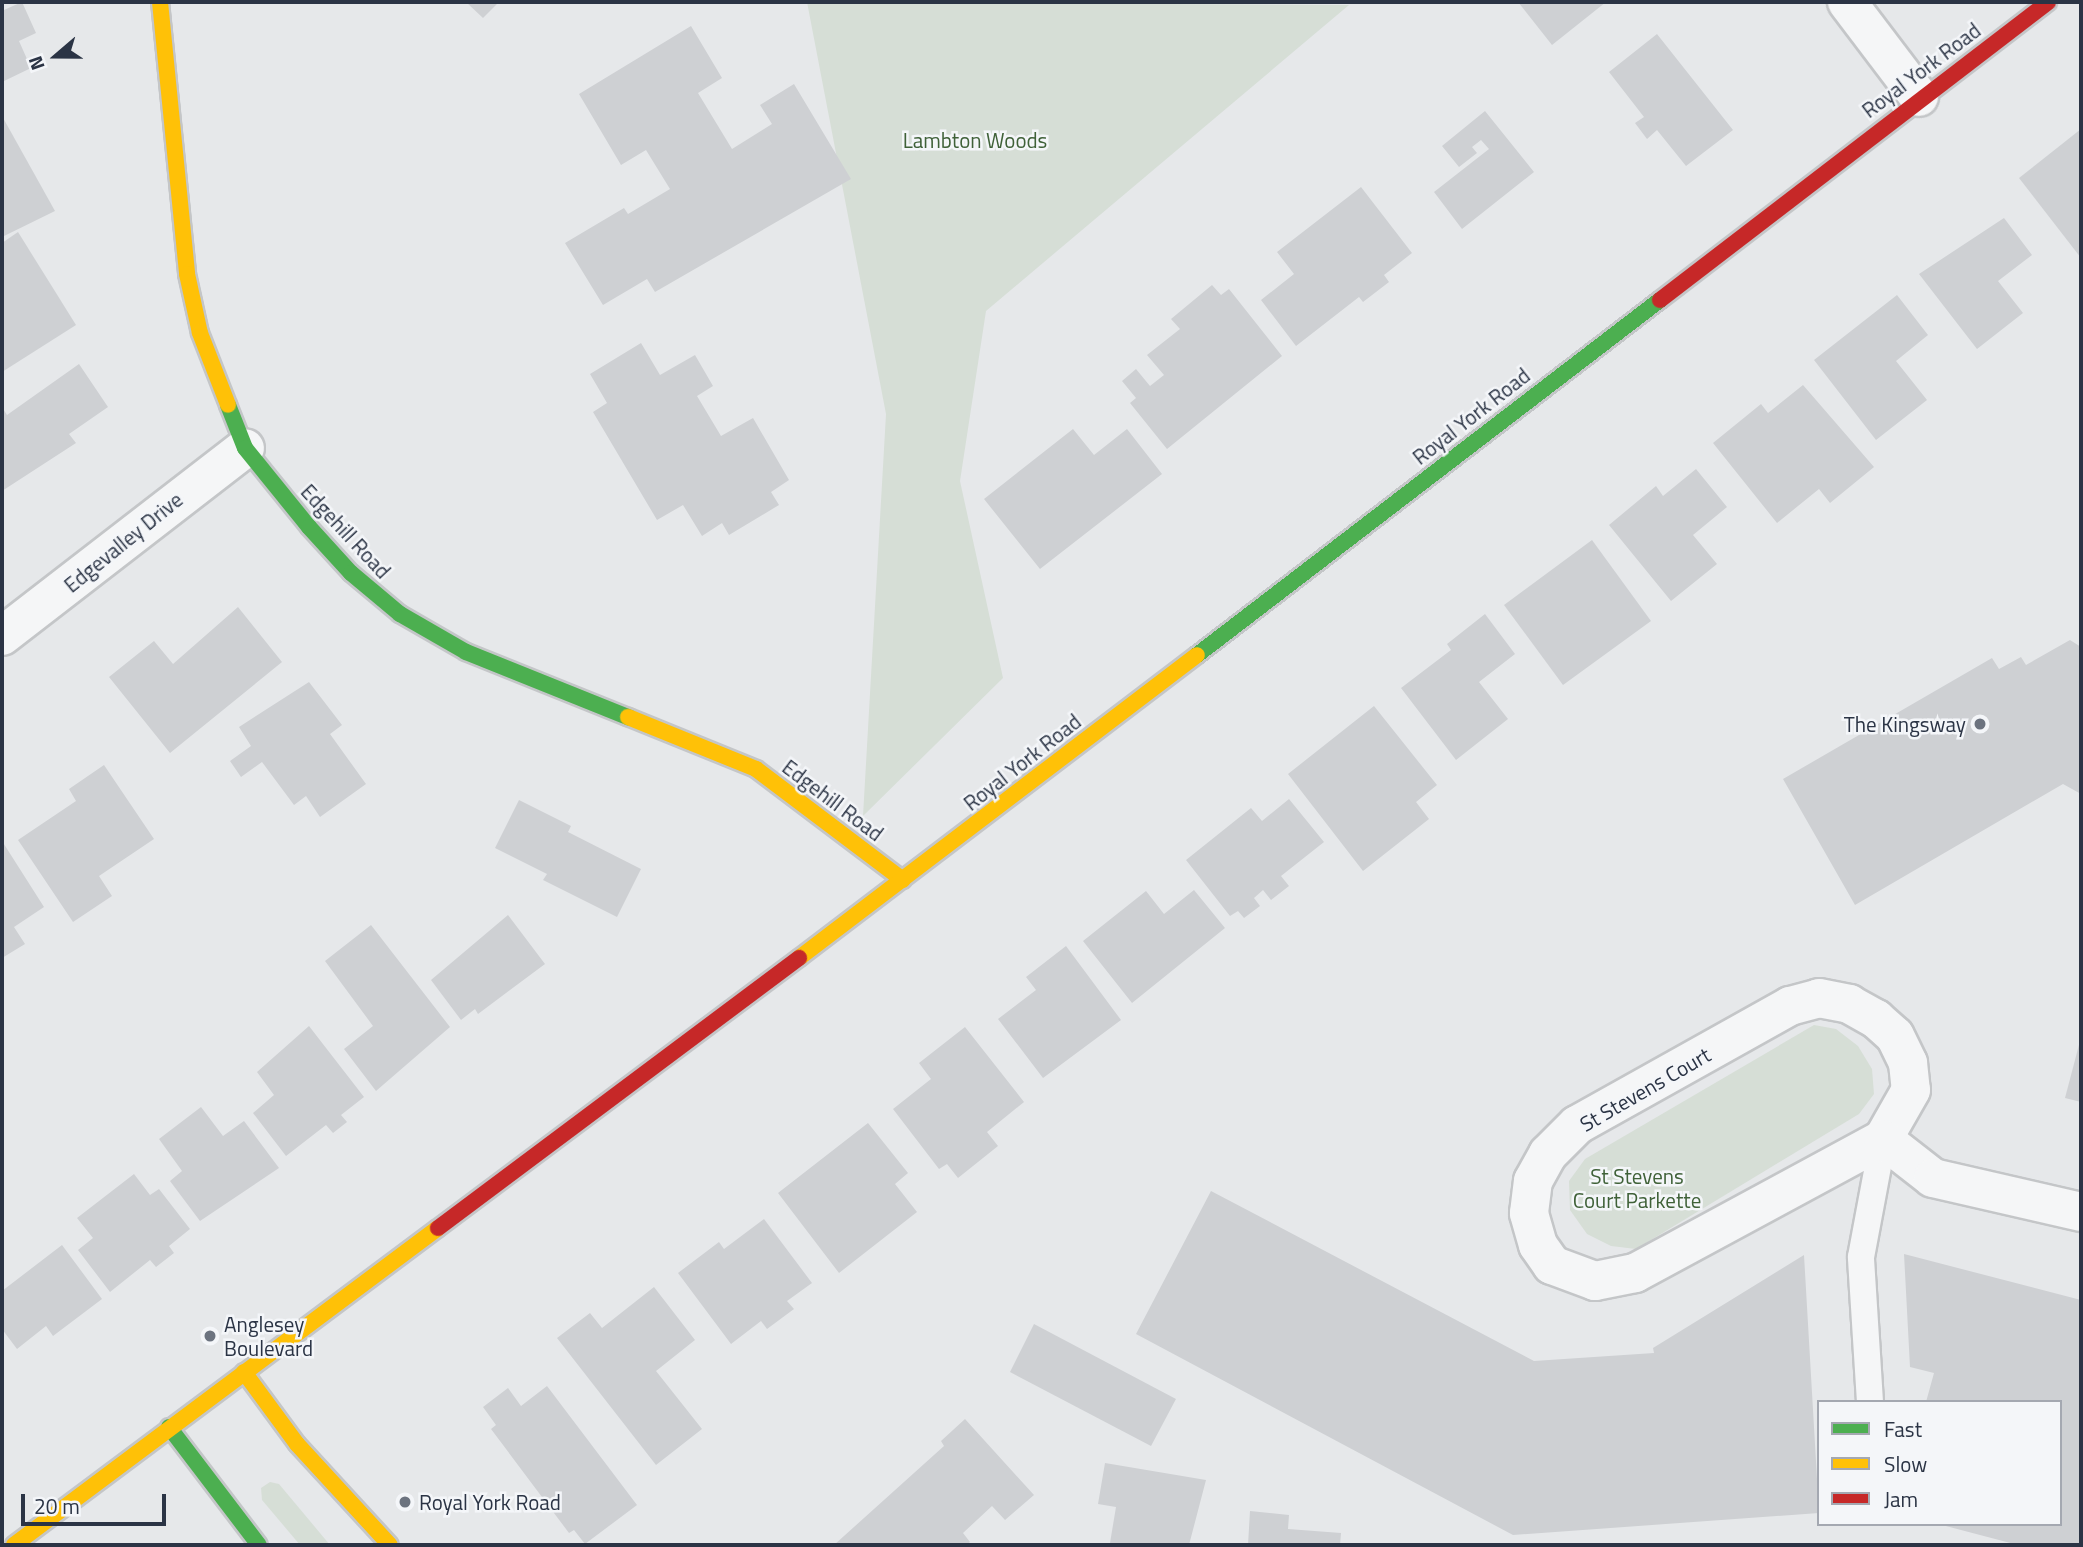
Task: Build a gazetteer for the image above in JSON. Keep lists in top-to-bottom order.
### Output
{
  "streets": {
    "main road": ["Royal York Road", "Edgehill Road"],
    "street": ["Edgevalley Drive", "St Stevens Court"]
  },
  "crossings": [
    ["Royal York Road", "Edgehill Road"],
    ["Edgehill Road", "Edgevalley Drive"]
  ],
  "parks": ["Lambton Woods", "St Stevens Court Parkette"],
  "places": ["The Kingsway", "Anglesey Boulevard", "Royal York Road"],
  "legend": ["Fast", "Slow", "Jam"],
  "scale_bar": "20 m",
  "north": "left"
}
